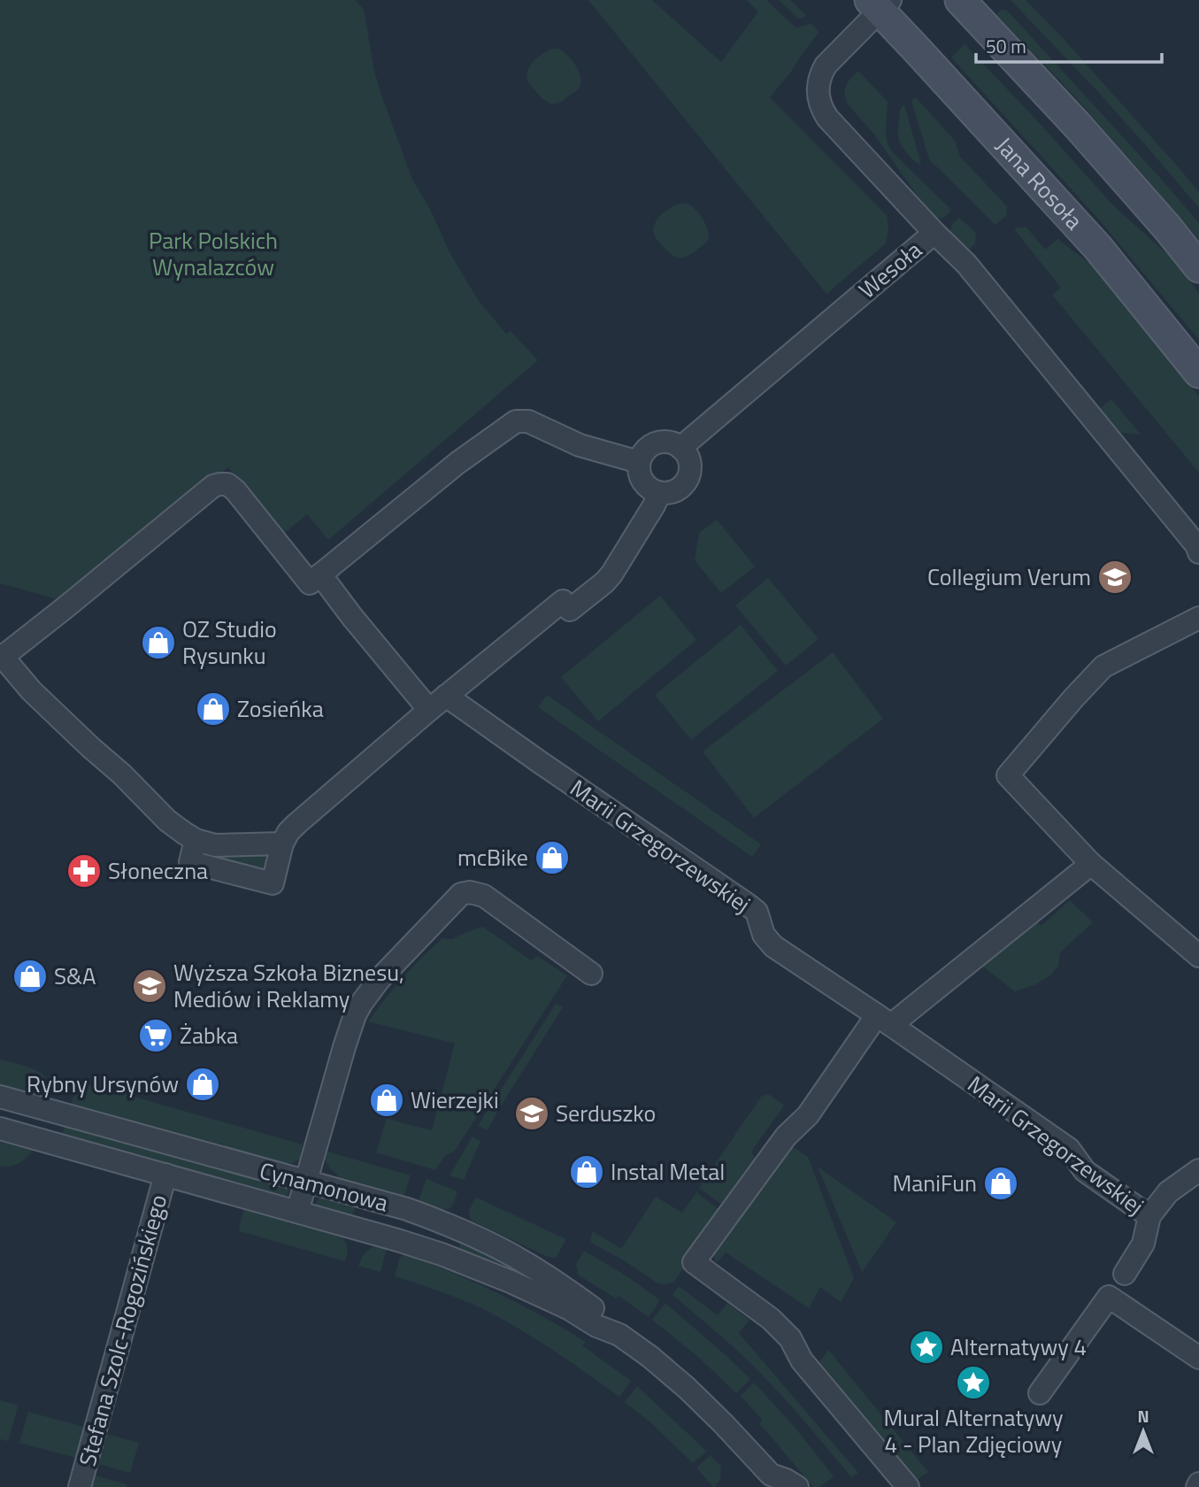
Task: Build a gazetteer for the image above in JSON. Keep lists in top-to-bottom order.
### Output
{
  "streets": {
    "main road": ["Jana Rosoła"],
    "street": [
      "Wesoła",
      "Marii Grzegorzewskiej",
      "Cynamonowa",
      "Stefana Szolc-Rogozińskiego"
    ]
  },
  "crossings": [
    ["Jana Rosoła", "Wesoła"],
    ["Cynamonowa", "Stefana Szolc-Rogozińskiego"]
  ],
  "parks": ["Park Polskich Wynalazców"],
  "places": {
    "school or university": ["Collegium Verum", "Wyższa Szkoła Biznesu, Mediów i Reklamy", "Serduszko"],
    "shop": [
      "OZ Studio Rysunku",
      "Zosieńka",
      "mcBike",
      "S&A",
      "Rybny Ursynów",
      "Wierzejki",
      "Instal Metal",
      "ManiFun"
    ],
    "pharmacy": ["Słoneczna"],
    "supermarket": ["Żabka"],
    "place": ["Alternatywy 4", "Mural Alternatywy 4 - Plan Zdjęciowy"]
  },
  "scale_bar": "50 m",
  "north": "top"
}
